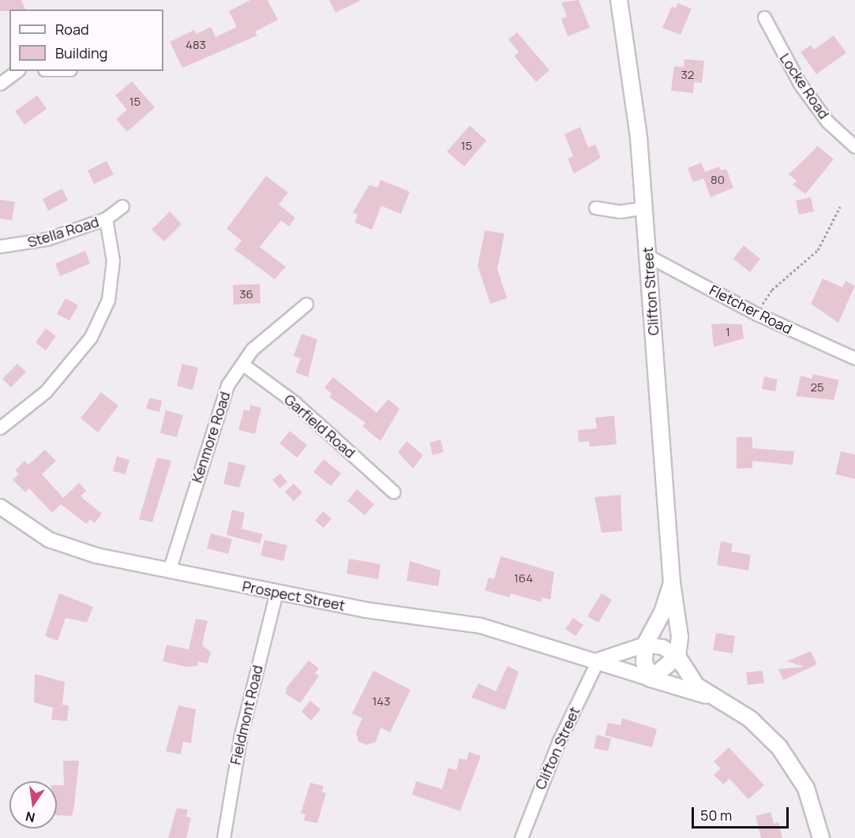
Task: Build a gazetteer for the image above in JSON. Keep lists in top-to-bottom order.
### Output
{
  "streets": {
    "main road": ["Clifton Street", "Prospect Street"],
    "street": [
      "Locke Road",
      "Stella Road",
      "Fletcher Road",
      "Garfield Road",
      "Kenmore Road",
      "Fieldmont Road"
    ]
  },
  "crossings": [
    ["Clifton Street", "Fletcher Road"],
    ["Clifton Street", "Prospect Street"],
    ["Garfield Road", "Kenmore Road"],
    ["Kenmore Road", "Prospect Street"],
    ["Prospect Street", "Fieldmont Road"]
  ],
  "house_numbers": [
    "483",
    "32",
    "15",
    "15",
    "80",
    "36",
    "1",
    "25",
    "164",
    "143"
  ],
  "legend": ["Road", "Building"],
  "scale_bar": "50 m",
  "north": "bottom"
}
